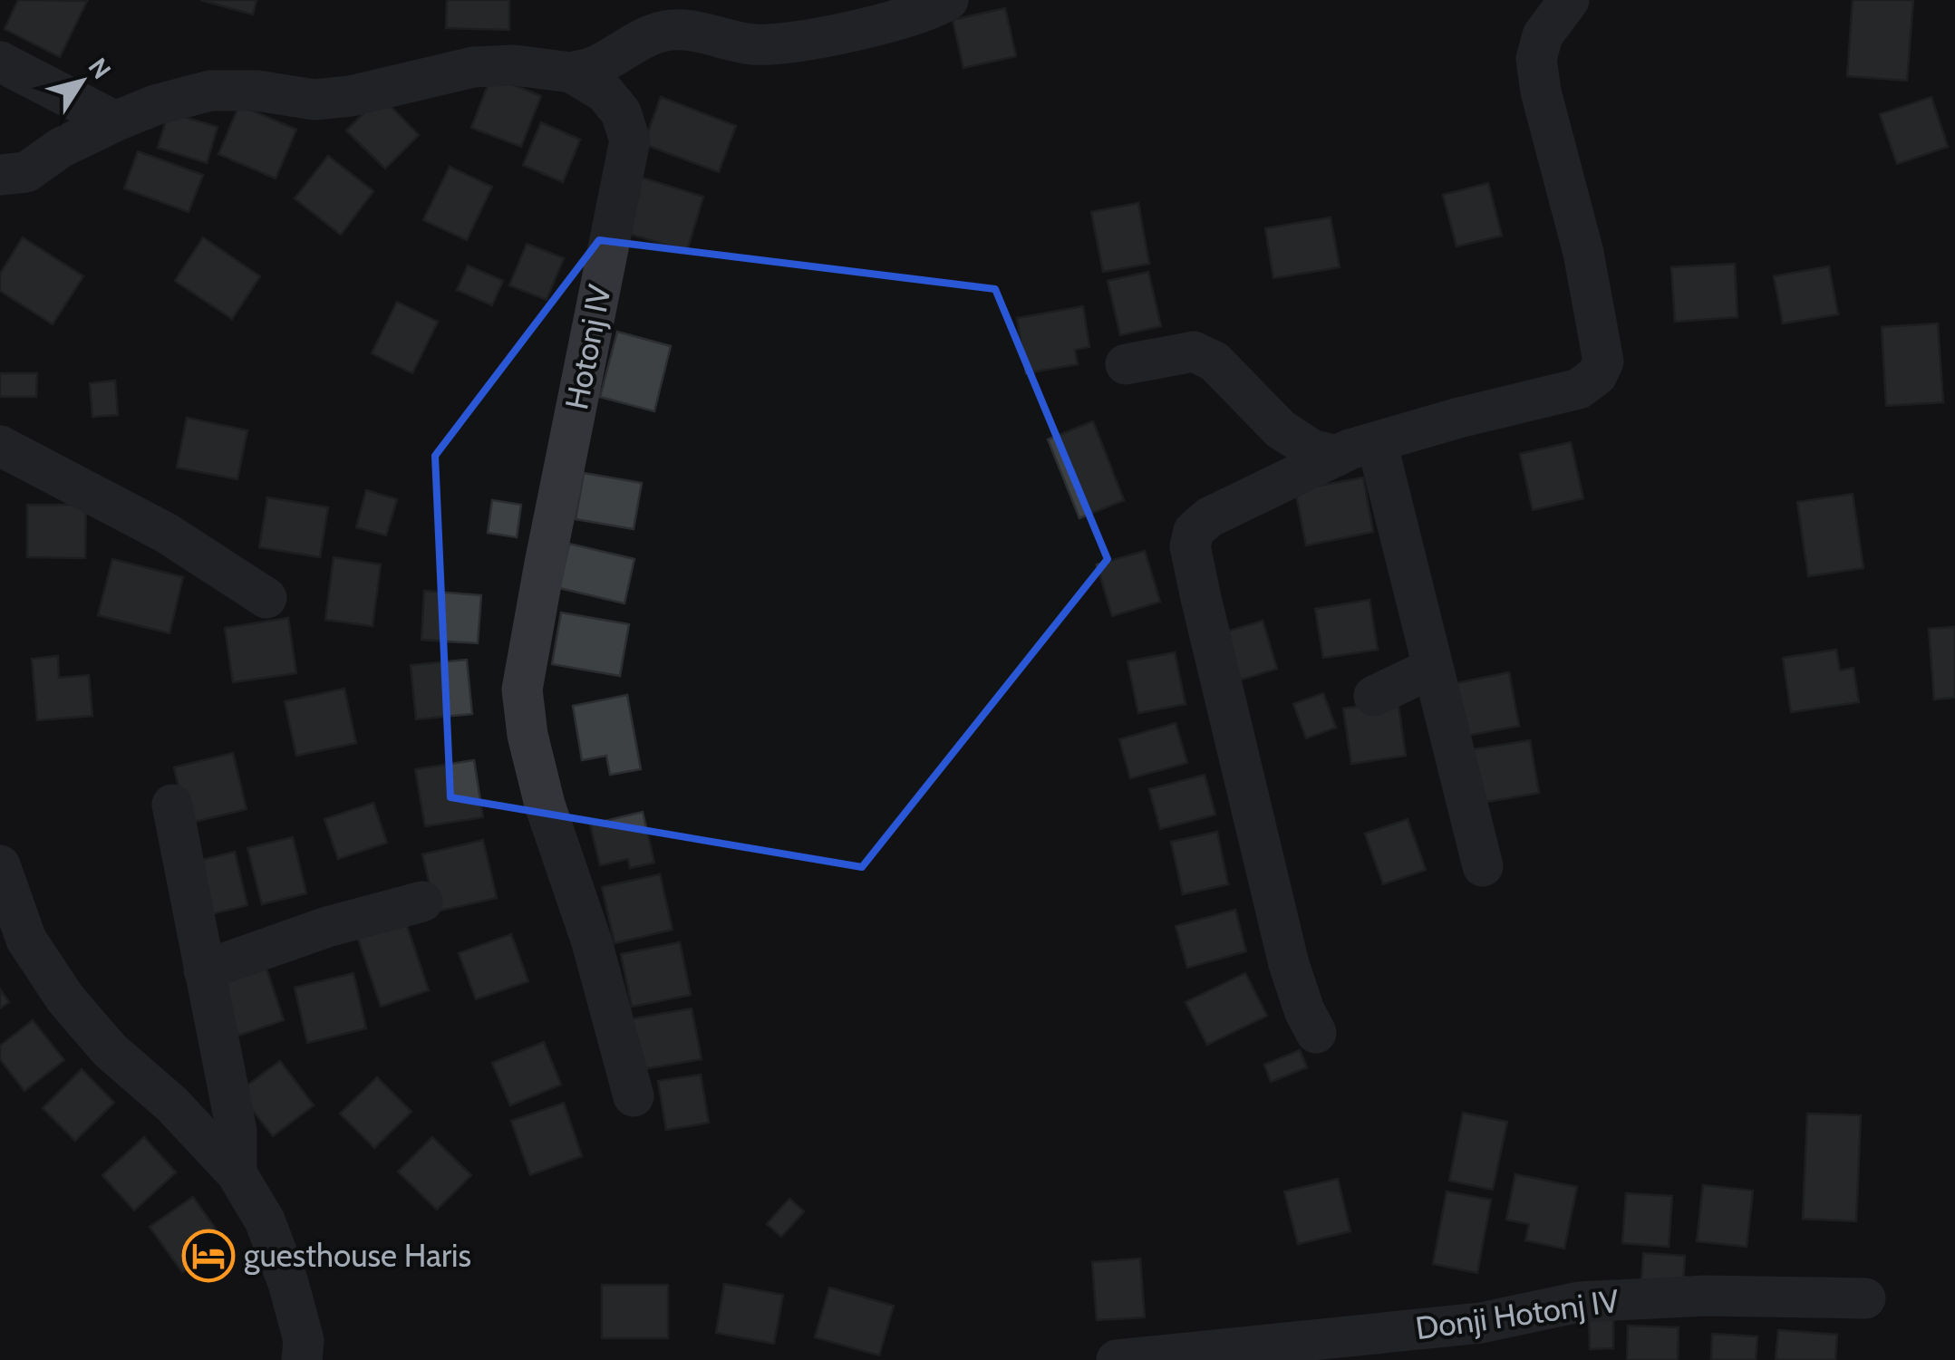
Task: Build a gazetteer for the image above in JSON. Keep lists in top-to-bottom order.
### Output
{
  "streets": {
    "street": ["Hotonj IV", "Donji Hotonj IV"]
  },
  "places": {
    "hotel": ["guesthouse Haris"]
  },
  "north": "top right"
}
